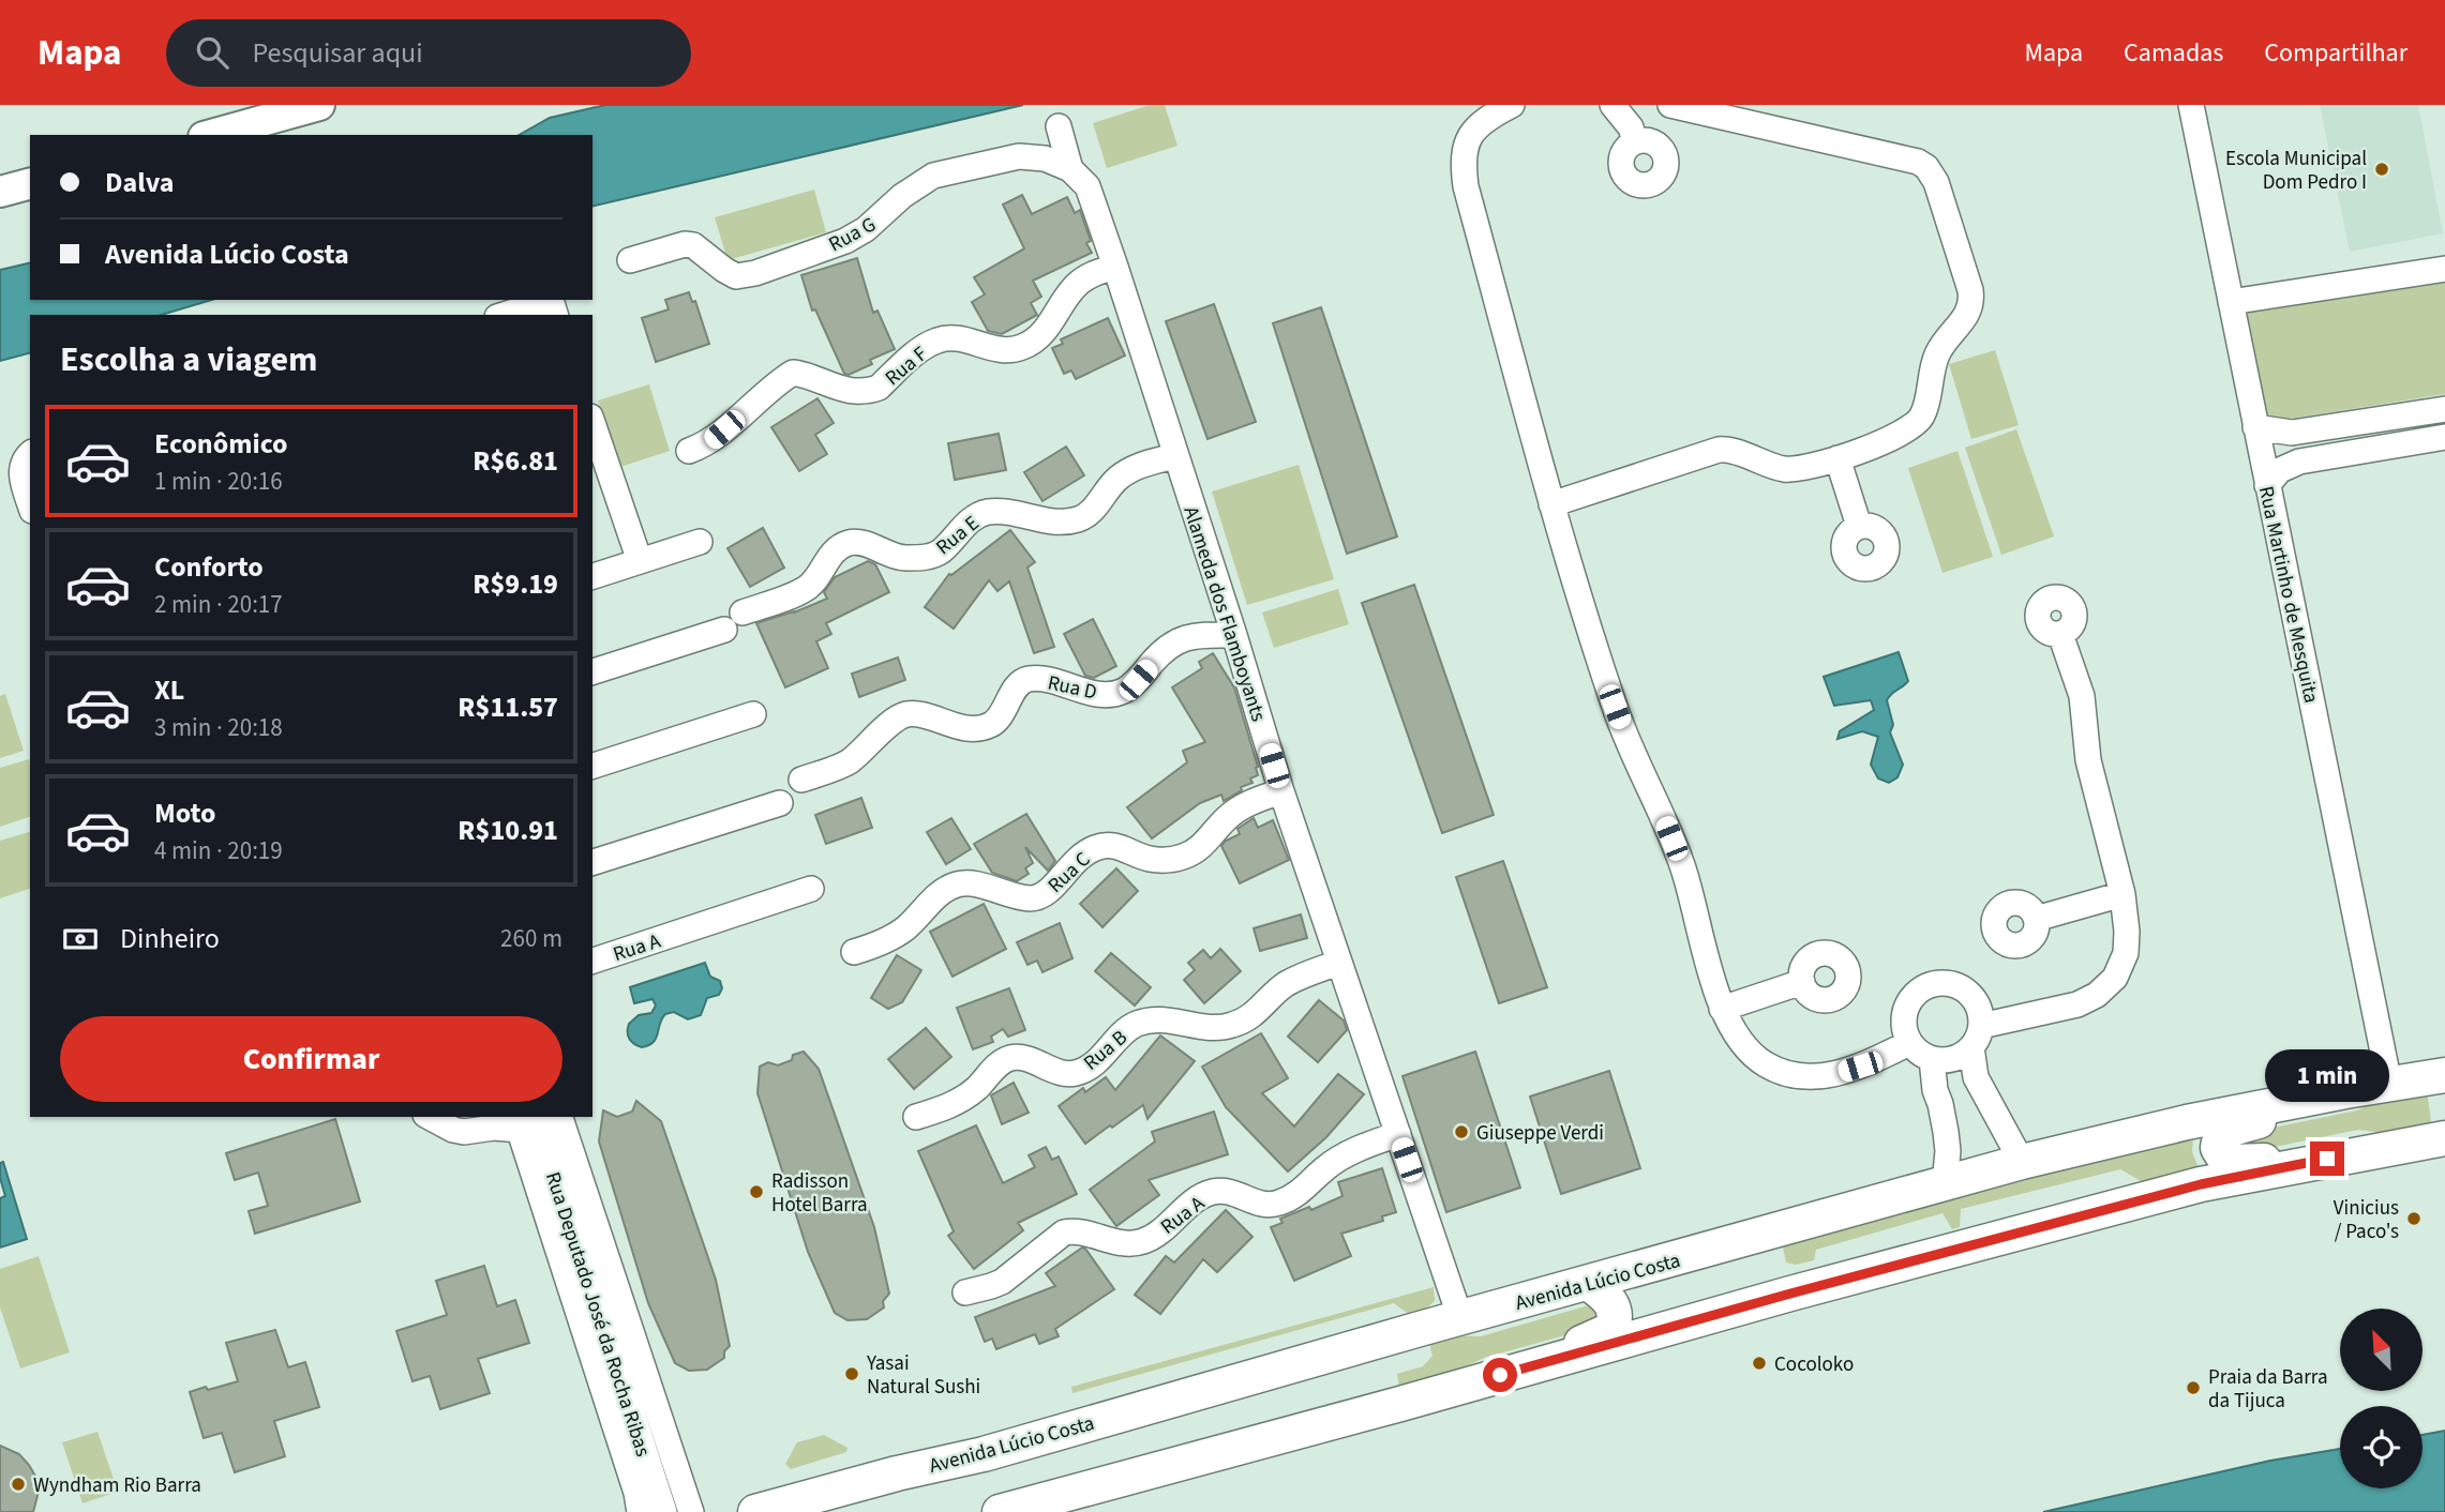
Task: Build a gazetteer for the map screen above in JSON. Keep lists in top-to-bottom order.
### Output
{
  "streets": {
    "main road": ["Avenida Lúcio Costa"],
    "street": [
      "Rua G",
      "Rua F",
      "Rua E",
      "Rua Martinho de Mesquita",
      "Alameda dos Flamboyants",
      "Rua D",
      "Rua C",
      "Rua A",
      "Rua B",
      "Rua Deputado José da Rocha Ribas"
    ]
  },
  "crossings": [
    ["Rua G", "Alameda dos Flamboyants"],
    ["Rua F", "Alameda dos Flamboyants"],
    ["Rua E", "Alameda dos Flamboyants"],
    ["Rua Martinho de Mesquita", "Avenida Lúcio Costa"],
    ["Alameda dos Flamboyants", "Rua D"],
    ["Alameda dos Flamboyants", "Rua C"],
    ["Alameda dos Flamboyants", "Rua A"],
    ["Alameda dos Flamboyants", "Rua B"],
    ["Alameda dos Flamboyants", "Avenida Lúcio Costa"]
  ],
  "places": [
    "Escola Municipal Dom Pedro I",
    "Giuseppe Verdi",
    "Radisson Hotel Barra",
    "Vinicius / Paco's",
    "Cocoloko",
    "Yasai Natural Sushi",
    "Praia da Barra da Tijuca",
    "Wyndham Rio Barra"
  ],
  "north": "top left",
  "page": {
    "header": "Mapa",
    "search": "Pesquisar aqui",
    "nav": ["Mapa", "Camadas", "Compartilhar"],
    "banner": ["Dalva", "Avenida Lúcio Costa"],
    "heading": "Escolha a viagem",
    "list": [
      {
        "name": "Econômico",
        "note": "1 min · 20:16",
        "value": "R$6.81"
      },
      {
        "name": "Conforto",
        "note": "2 min · 20:17",
        "value": "R$9.19"
      },
      {
        "name": "XL",
        "note": "3 min · 20:18",
        "value": "R$11.57"
      },
      {
        "name": "Moto",
        "note": "4 min · 20:19",
        "value": "R$10.91"
      }
    ],
    "pay": ["Dinheiro", "260 m"],
    "buttons": "Confirmar",
    "bubble": "1 min"
  }
}
